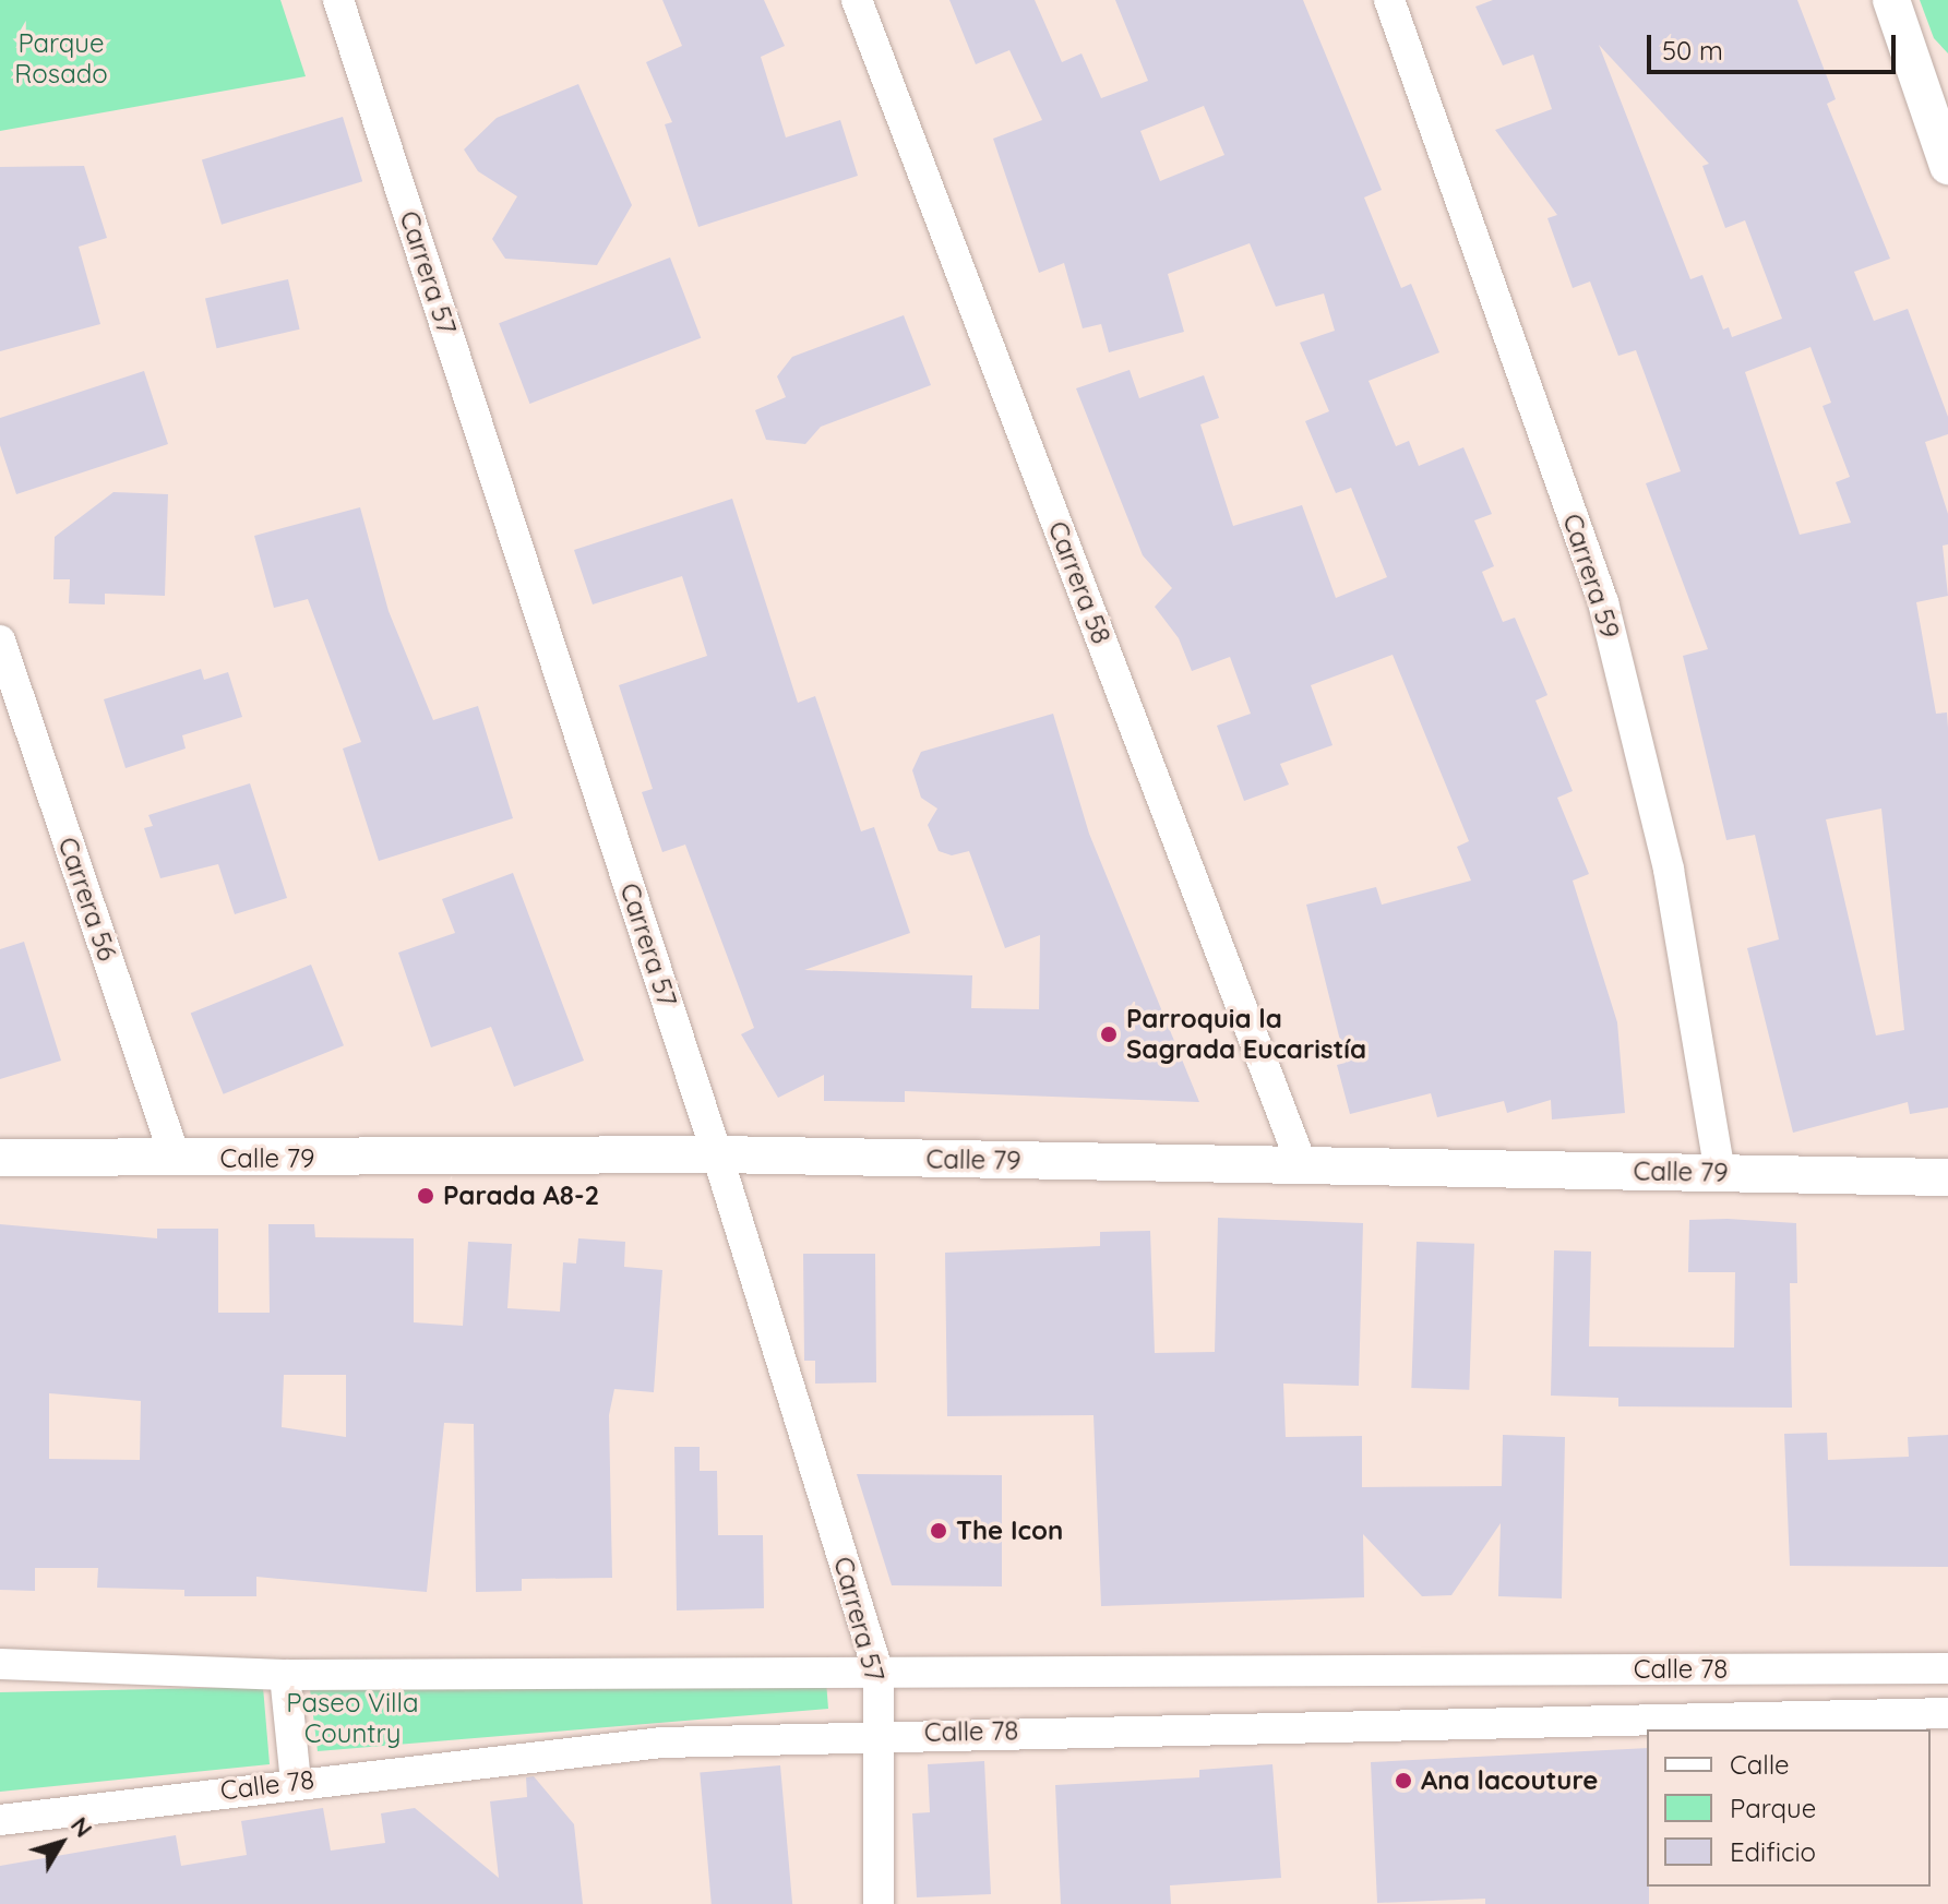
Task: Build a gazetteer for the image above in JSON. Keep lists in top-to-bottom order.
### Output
{
  "streets": {
    "street": [
      "Carrera 57",
      "Carrera 59",
      "Carrera 58",
      "Carrera 56",
      "Calle 79",
      "Calle 78"
    ]
  },
  "crossings": [
    ["Carrera 57", "Calle 79"],
    ["Carrera 57", "Calle 78"],
    ["Carrera 59", "Calle 79"],
    ["Carrera 58", "Calle 79"],
    ["Carrera 56", "Calle 79"]
  ],
  "parks": ["Parque Rosado", "Paseo Villa Country"],
  "places": [
    "Parroquia la Sagrada Eucaristía",
    "Parada A8-2",
    "The Icon",
    "Ana lacouture"
  ],
  "legend": ["Calle", "Parque", "Edificio"],
  "scale_bar": "50 m",
  "north": "top right"
}
